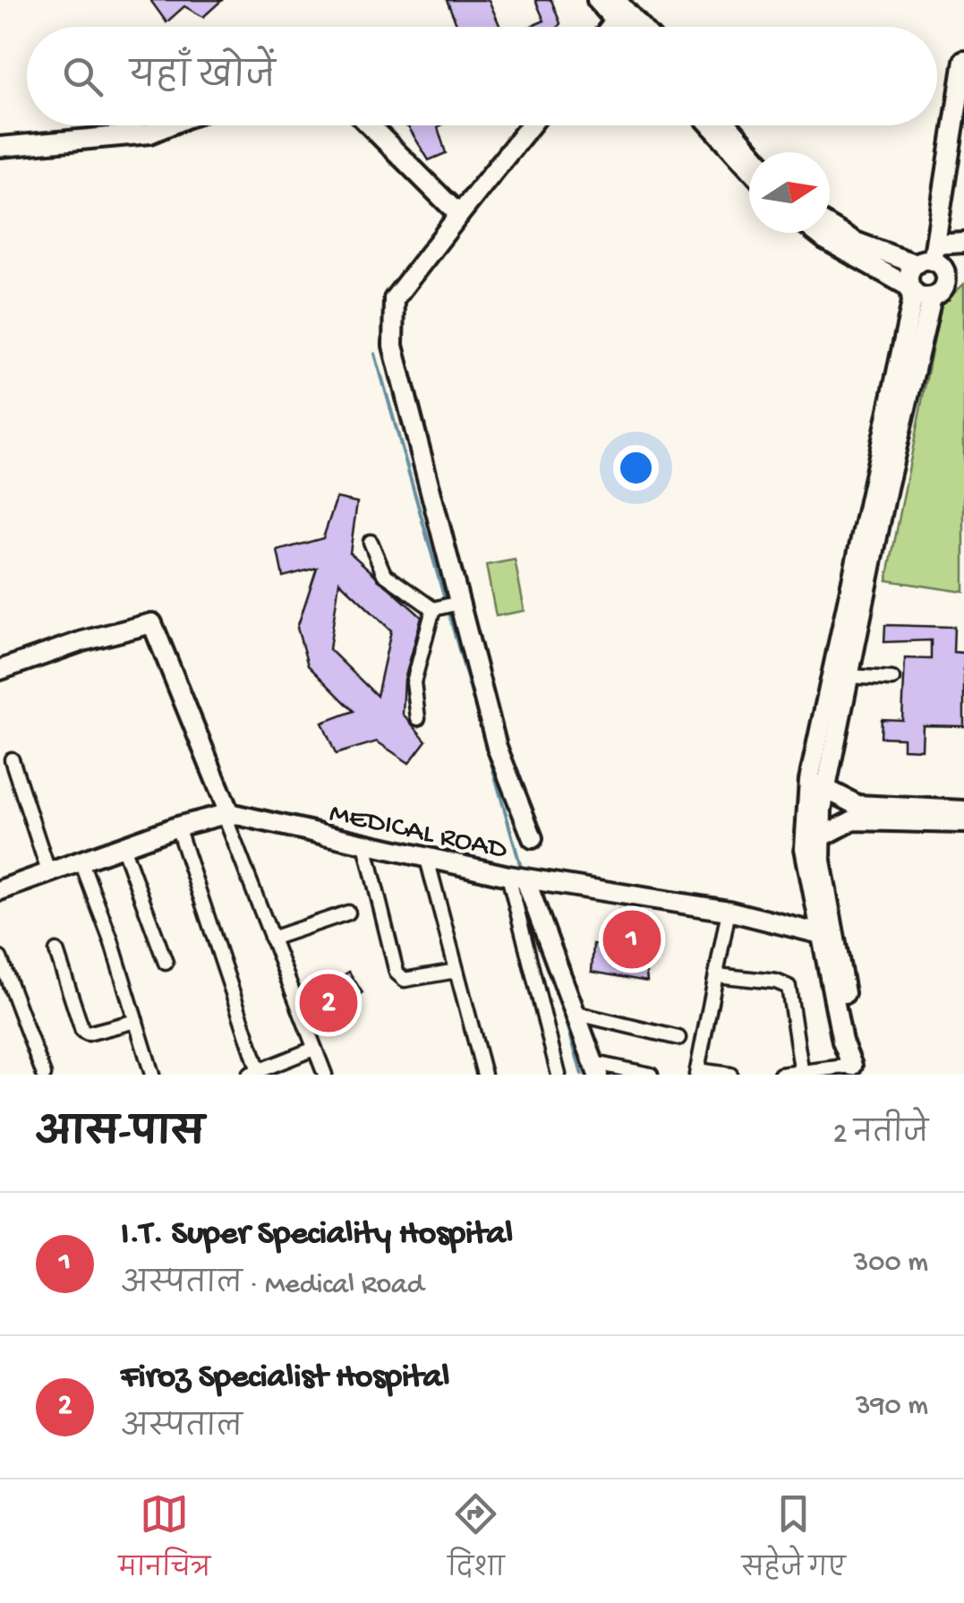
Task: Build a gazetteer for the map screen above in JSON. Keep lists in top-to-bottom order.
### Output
{
  "streets": {
    "street": ["MEDICAL ROAD"]
  },
  "north": "right",
  "page": {
    "search": "यहाँ खोजें",
    "pins": ["1", "2"],
    "heading": ["आस-पास", "2 नतीजे"],
    "list": [
      {
        "mark": "1",
        "name": "I.T. Super Speciality Hospital",
        "note": "अस्पताल · Medical Road",
        "value": "300 m"
      },
      {
        "mark": "2",
        "name": "Firoz Specialist Hospital",
        "note": "अस्पताल",
        "value": "390 m"
      }
    ],
    "nav": ["मानचित्र", "दिशा", "सहेजे गए"]
  }
}
